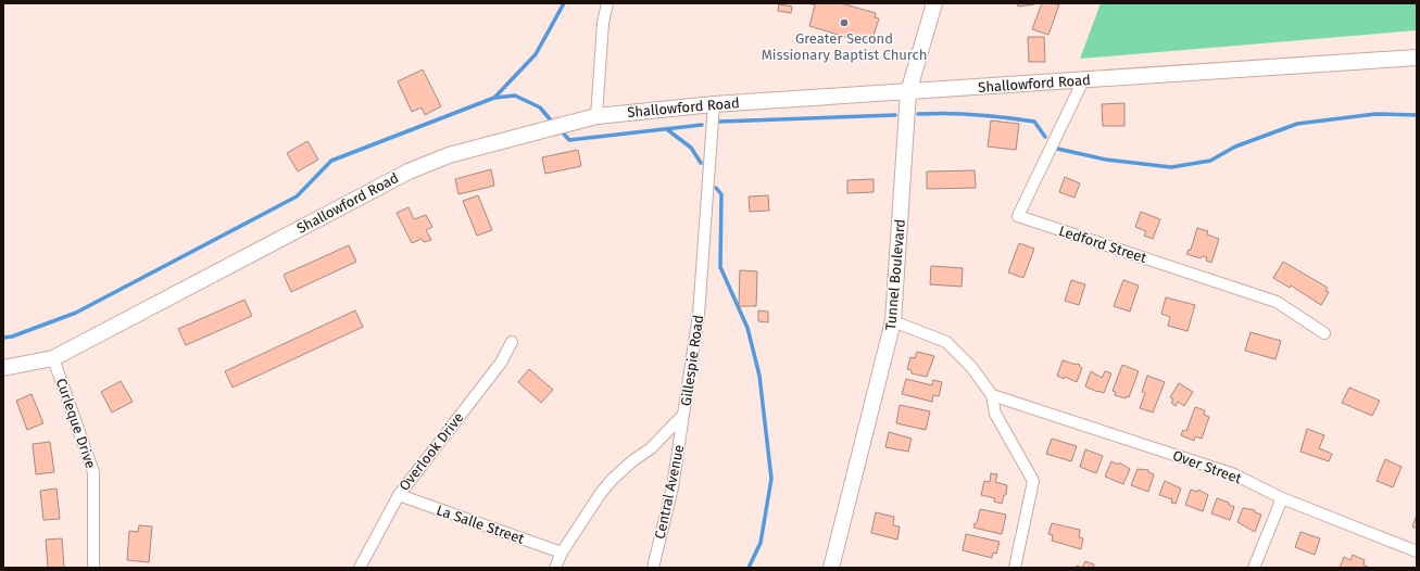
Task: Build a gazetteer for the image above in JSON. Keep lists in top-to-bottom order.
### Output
{
  "streets": {
    "street": [
      "Shallowford Road",
      "Ledford Street",
      "Tunnel Boulevard",
      "Gillespie Road",
      "Curleque Drive",
      "Overlook Drive",
      "Over Street",
      "Central Avenue",
      "La Salle Street"
    ]
  },
  "crossings": [
    ["Shallowford Road", "Ledford Street"],
    ["Shallowford Road", "Tunnel Boulevard"],
    ["Shallowford Road", "Gillespie Road"],
    ["Shallowford Road", "Curleque Drive"],
    ["Gillespie Road", "Central Avenue"],
    ["Gillespie Road", "La Salle Street"],
    ["Overlook Drive", "La Salle Street"]
  ],
  "places": ["Greater Second Missionary Baptist Church"]
}
